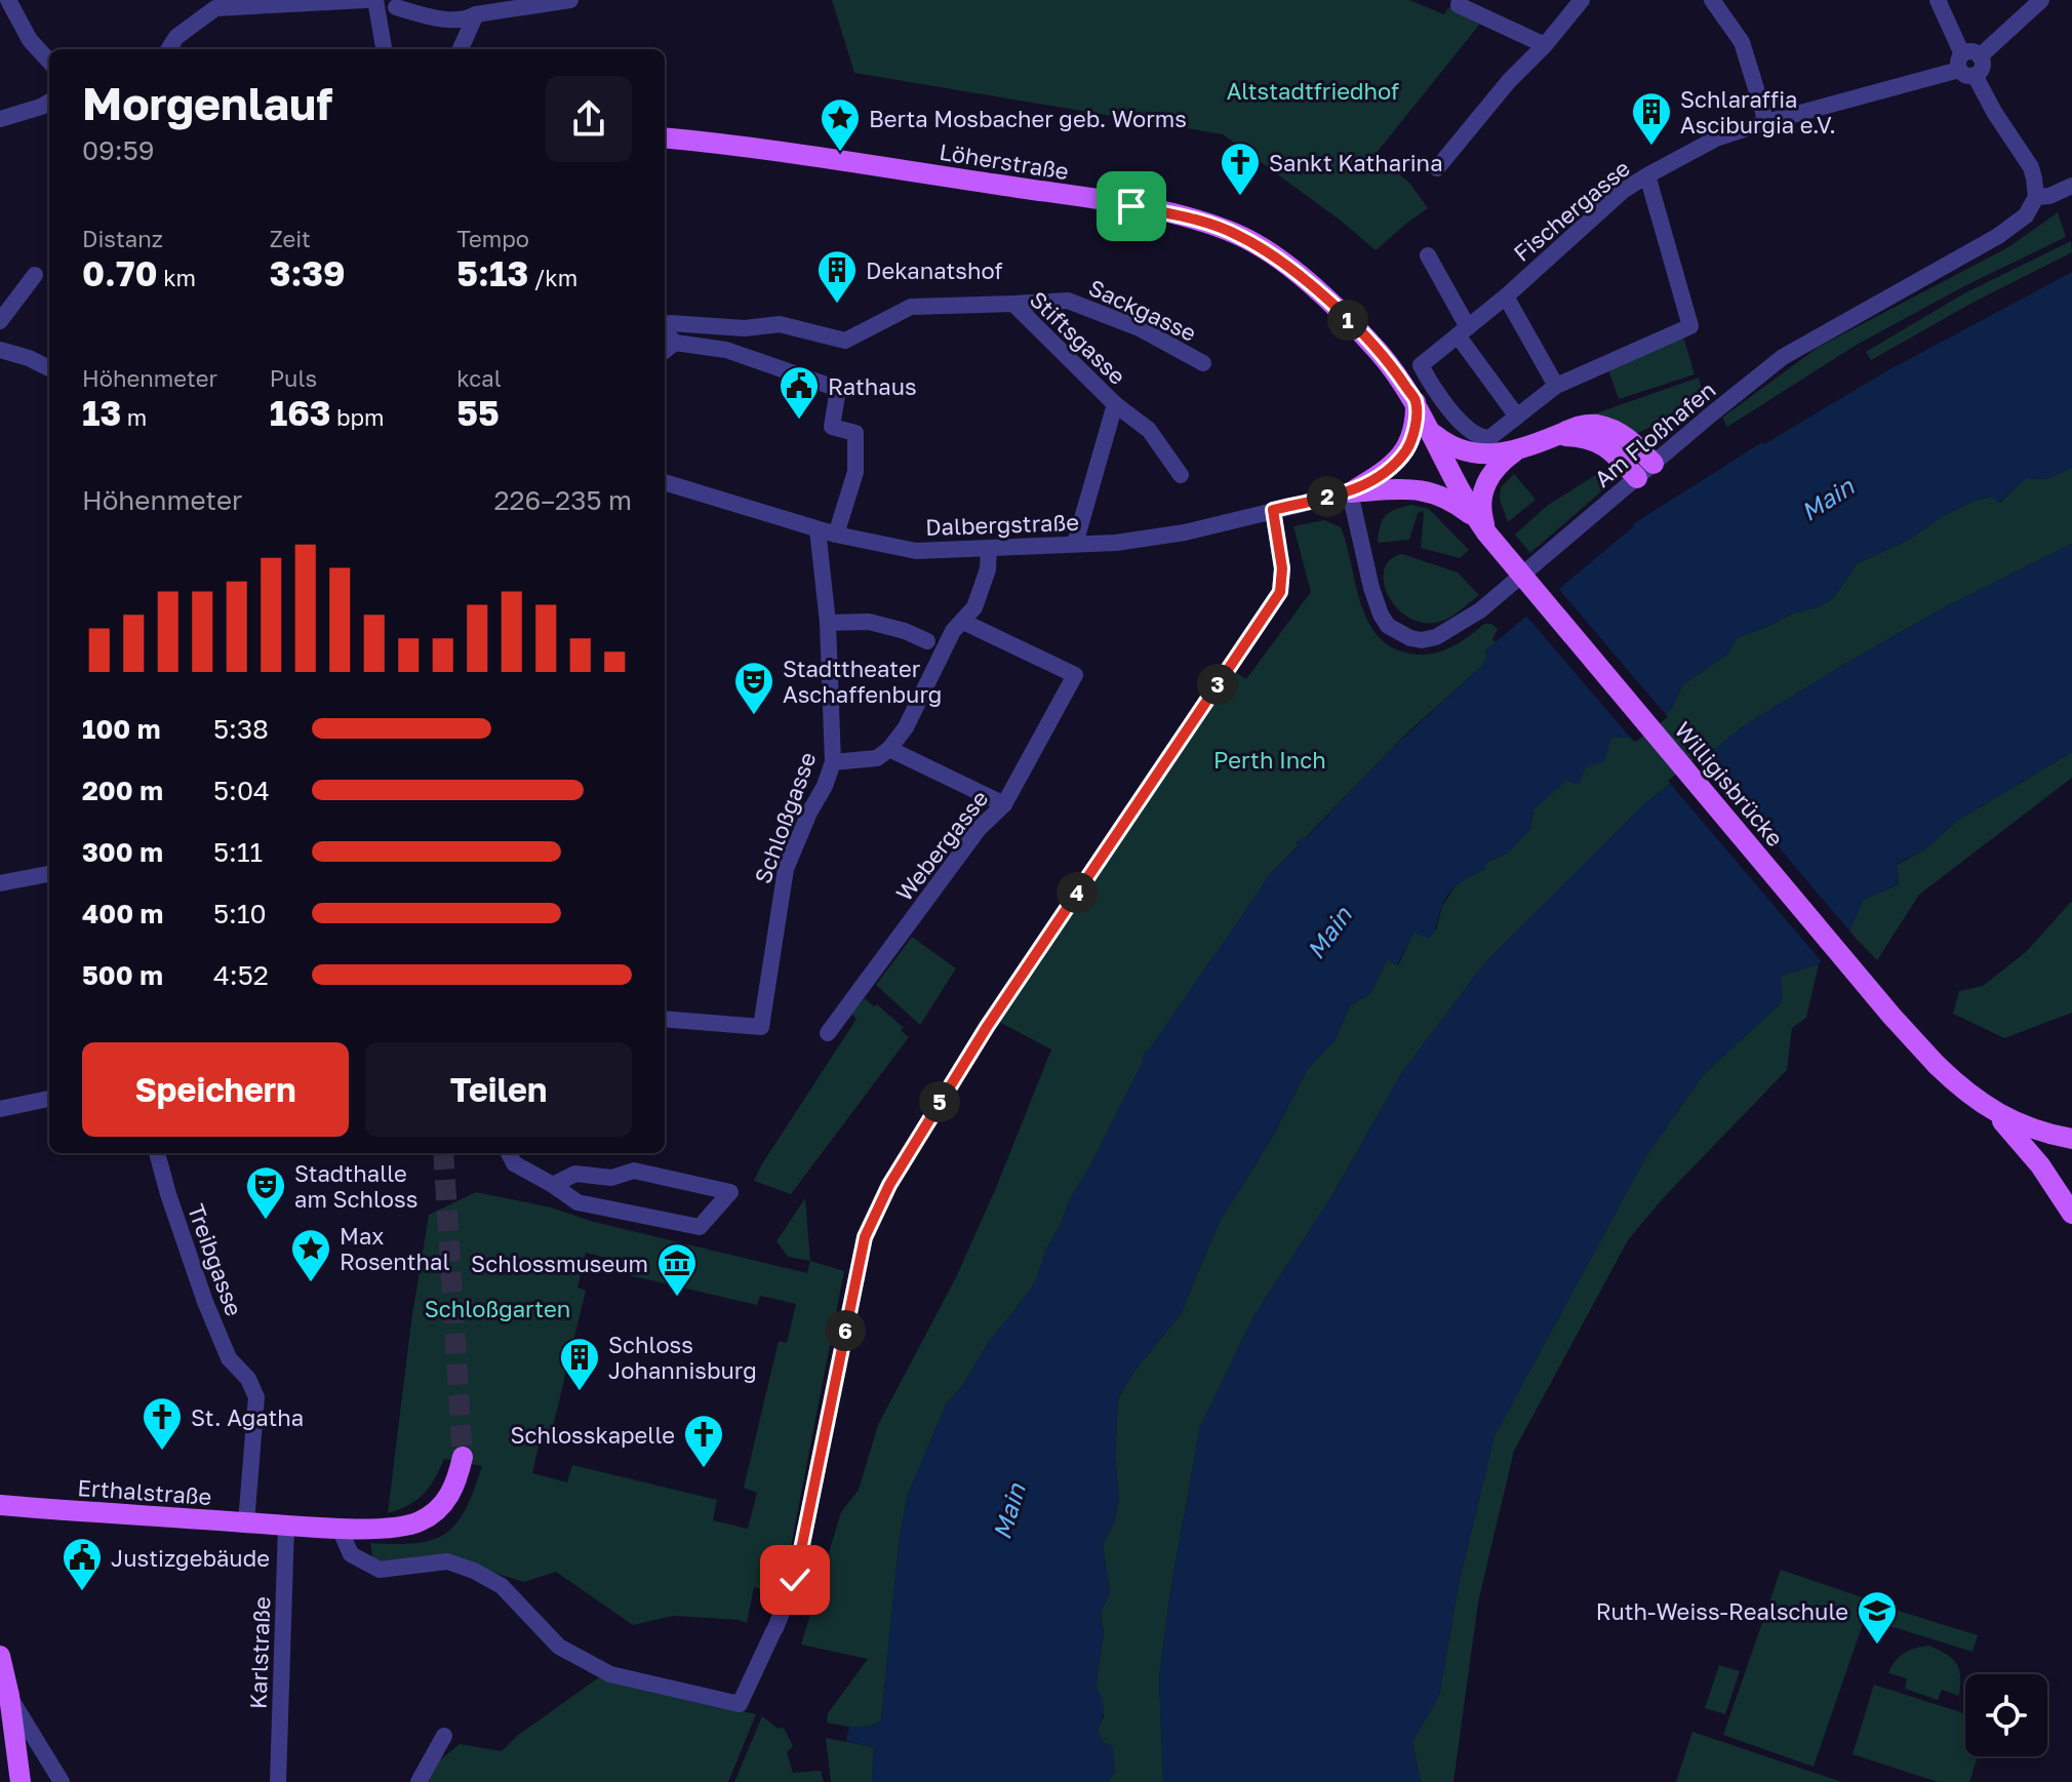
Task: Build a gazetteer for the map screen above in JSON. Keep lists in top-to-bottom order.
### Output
{
  "streets": {
    "main road": ["Löherstraße", "Willigisbrücke", "Erthalstraße"],
    "street": [
      "Fischergasse",
      "Sackgasse",
      "Stiftsgasse",
      "Am Floßhafen",
      "Dalbergstraße",
      "Schloßgasse",
      "Webergasse",
      "Treibgasse",
      "Karlstraße"
    ]
  },
  "crossings": [
    ["Löherstraße", "Willigisbrücke"],
    ["Sackgasse", "Stiftsgasse"],
    ["Am Floßhafen", "Dalbergstraße"],
    ["Dalbergstraße", "Schloßgasse"],
    ["Treibgasse", "Erthalstraße"],
    ["Erthalstraße", "Karlstraße"]
  ],
  "water": ["Main"],
  "parks": ["Altstadtfriedhof", "Perth Inch", "Schloßgarten"],
  "places": {
    "building": ["Schlaraffia Asciburgia e.V.", "Dekanatshof", "Schloss Johannisburg"],
    "place": ["Berta Mosbacher geb. Worms", "Max Rosenthal"],
    "church": ["Sankt Katharina", "St. Agatha", "Schlosskapelle"],
    "public building": ["Rathaus", "Justizgebäude"],
    "theatre": ["Stadttheater Aschaffenburg", "Stadthalle am Schloss"],
    "museum": ["Schlossmuseum"],
    "school or university": ["Ruth-Weiss-Realschule"]
  },
  "page": {
    "heading": ["Morgenlauf", "09:59"],
    "stats": [
      ["Distanz", "0.70 km"],
      ["Zeit", "3:39"],
      ["Tempo", "5:13 /km"],
      ["Höhenmeter", "13 m"],
      ["Puls", "163 bpm"],
      ["kcal", "55"]
    ],
    "pins": [
      "1",
      "2",
      "3",
      "4",
      "5",
      "6"
    ],
    "chart": ["Höhenmeter", "226–235 m"],
    "list": [
      {
        "name": "100 m",
        "note": "5:38"
      },
      {
        "name": "200 m",
        "note": "5:04"
      },
      {
        "name": "300 m",
        "note": "5:11"
      },
      {
        "name": "400 m",
        "note": "5:10"
      },
      {
        "name": "500 m",
        "note": "4:52"
      }
    ],
    "buttons": ["Speichern", "Teilen"]
  }
}
